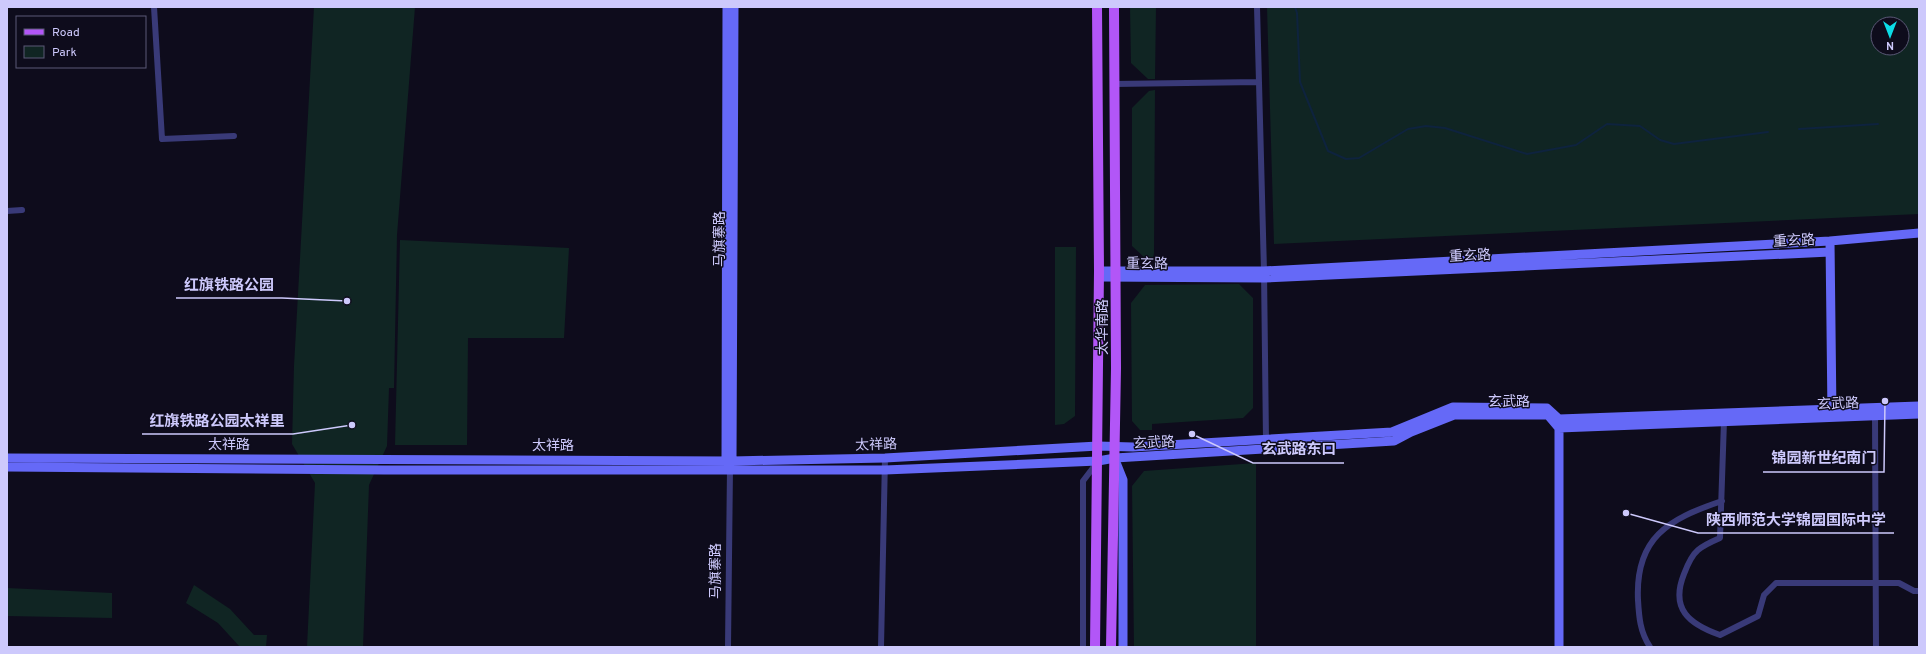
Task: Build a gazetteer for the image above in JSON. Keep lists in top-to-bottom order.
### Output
{
  "streets": {
    "main road": ["太华南路"],
    "street": [
      "马旗寨路",
      "重玄路",
      "玄武路",
      "太祥路"
    ]
  },
  "crossings": [
    ["马旗寨路", "太祥路"],
    ["重玄路", "太华南路"],
    ["太华南路", "玄武路"],
    ["太华南路", "太祥路"],
    ["玄武路", "太祥路"]
  ],
  "places": [
    "红旗铁路公园",
    "锦园新世纪南门",
    "红旗铁路公园·太祥里",
    "玄武路东口",
    "陕西师范大学锦园国际中学"
  ],
  "legend": ["Road", "Park"],
  "north": "bottom"
}
